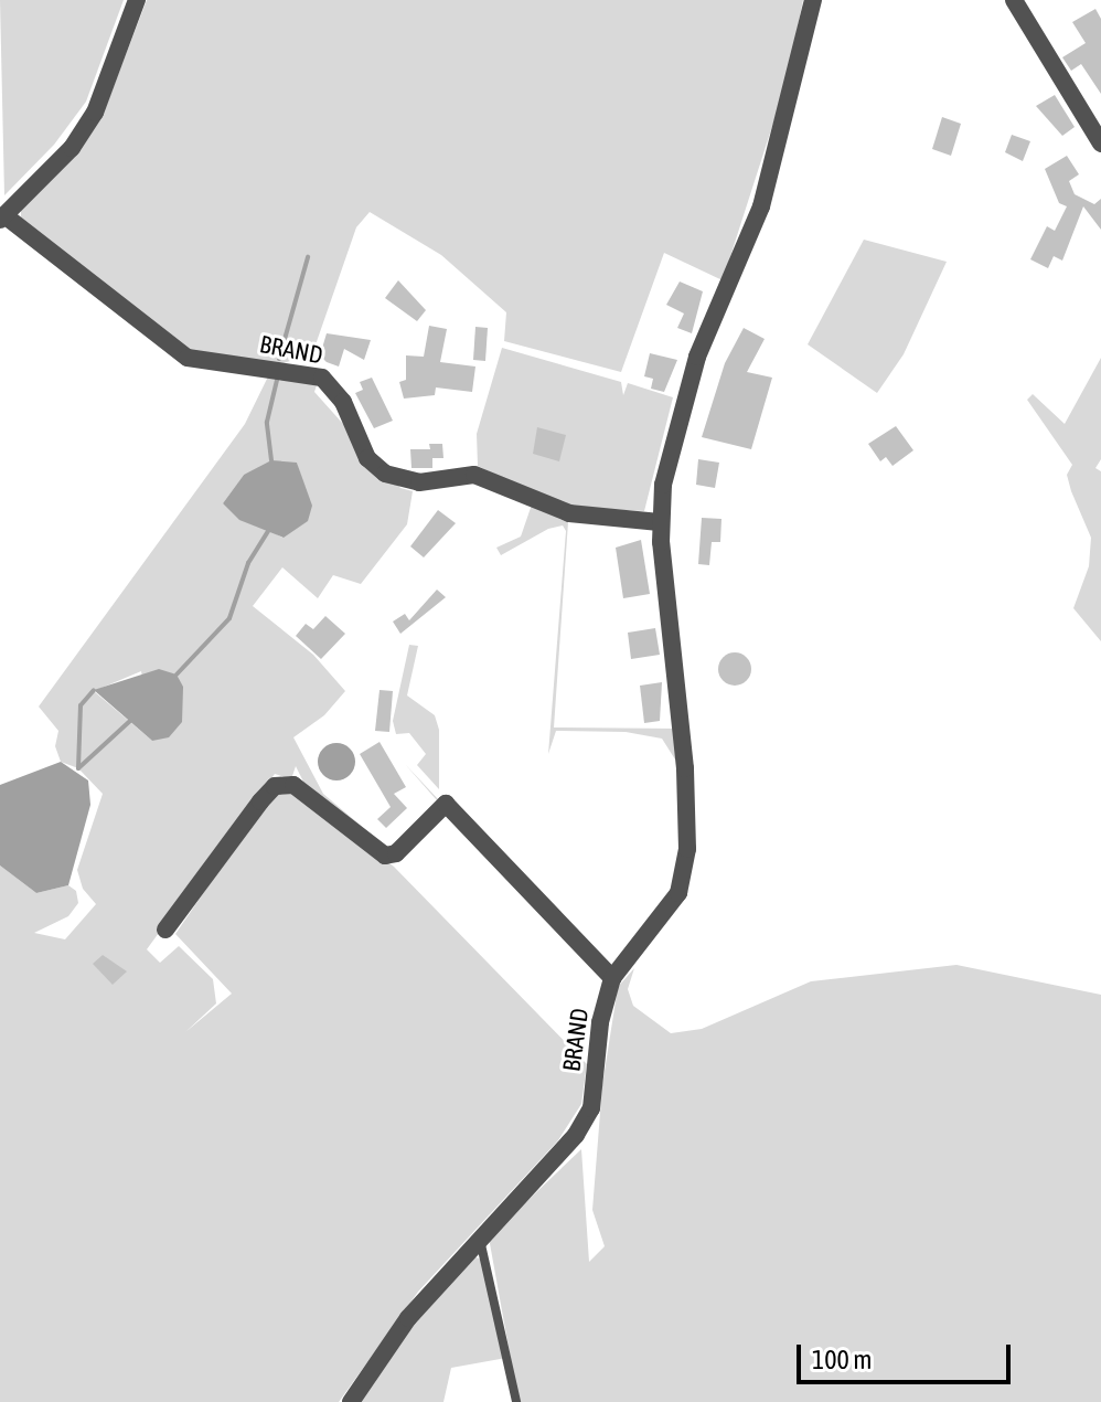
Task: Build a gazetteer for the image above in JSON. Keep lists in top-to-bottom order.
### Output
{
  "streets": {
    "street": ["BRAND"]
  },
  "scale_bar": "100 m"
}
